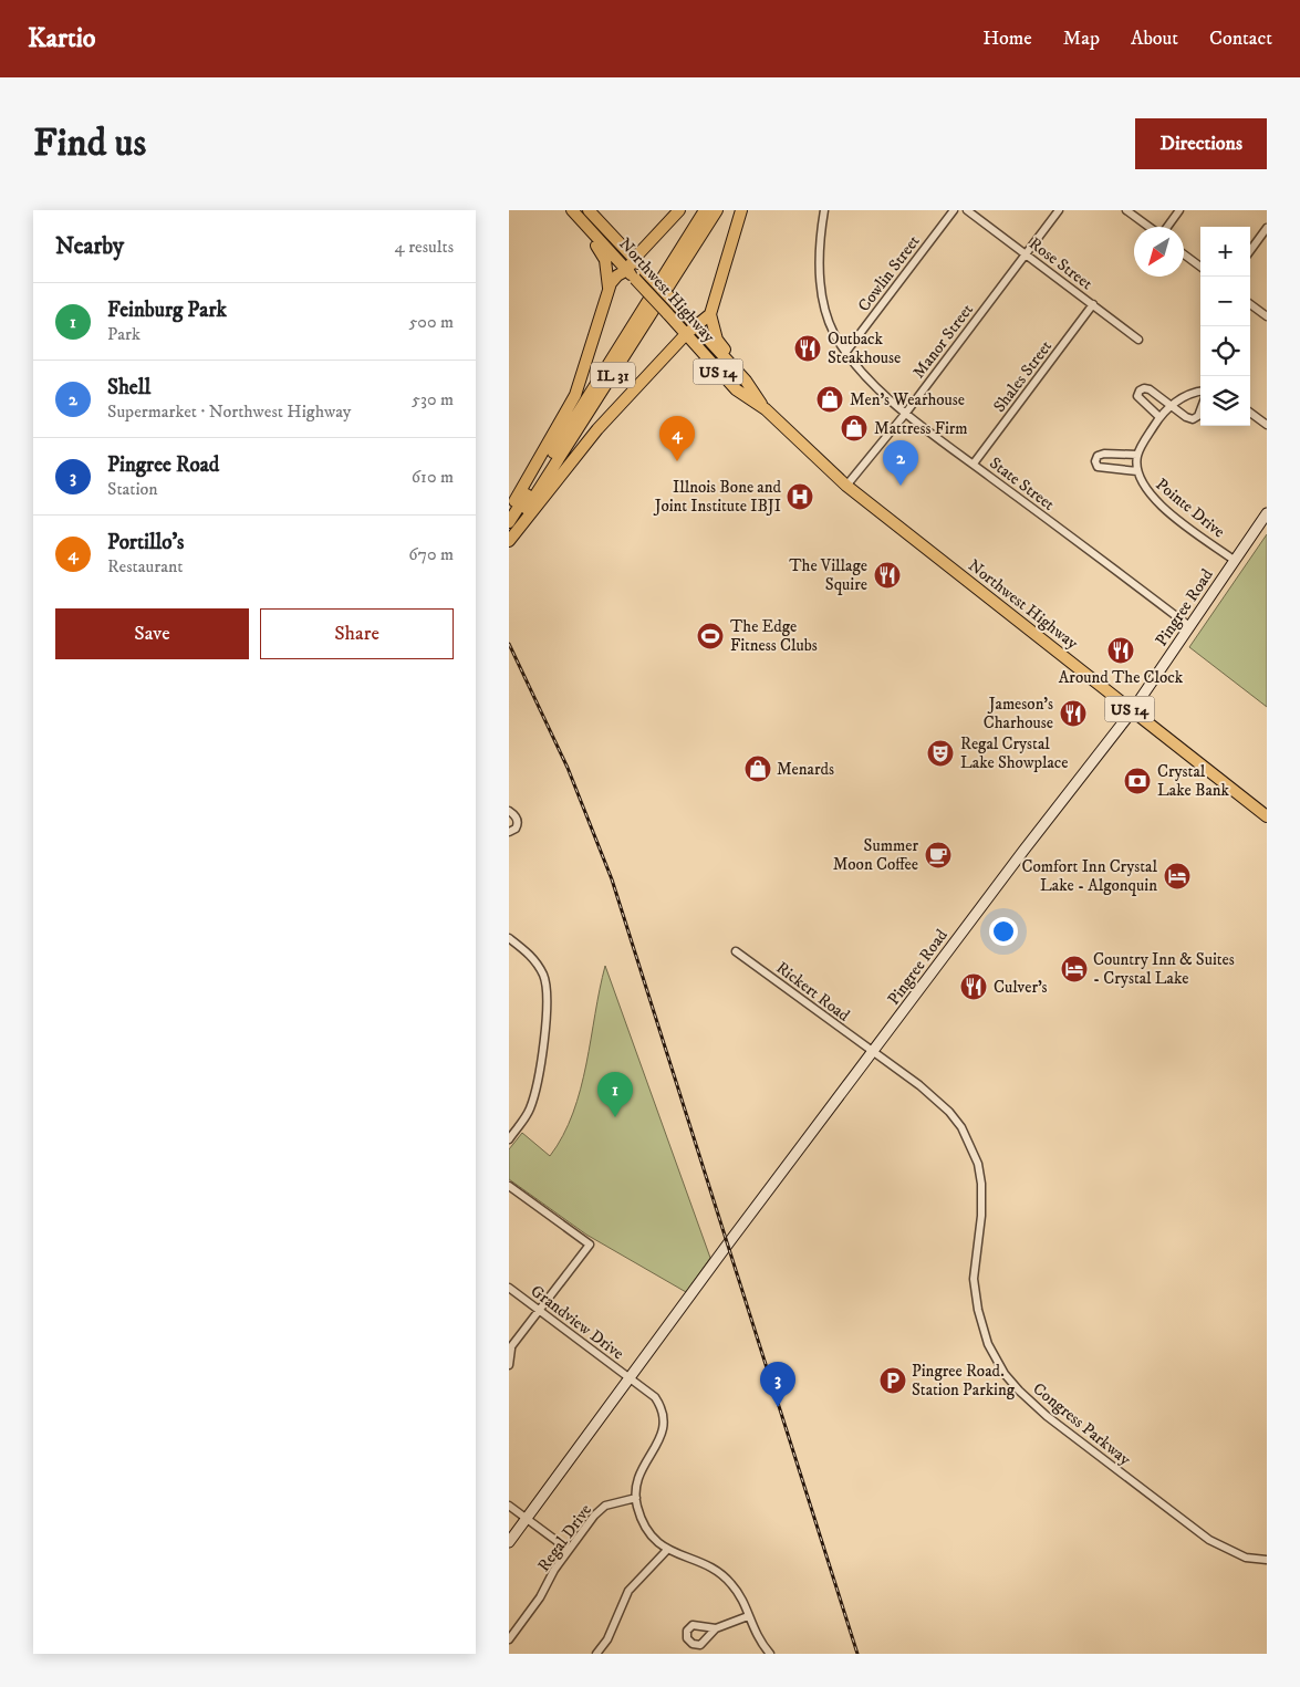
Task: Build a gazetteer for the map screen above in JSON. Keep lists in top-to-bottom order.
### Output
{
  "streets": {
    "main road": ["Northwest Highway", "US 14", "IL 31"],
    "street": [
      "Rose Street",
      "Cowlin Street",
      "Manor Street",
      "Shales Street",
      "State Street",
      "Pointe Drive",
      "Pingree Road",
      "Rickert Road",
      "Grandview Drive",
      "Congress Parkway",
      "Regal Drive"
    ]
  },
  "crossings": [
    ["Rose Street", "Manor Street"],
    ["Rose Street", "Shales Street"],
    ["Cowlin Street", "State Street"],
    ["Northwest Highway", "Manor Street"],
    ["Northwest Highway", "Pingree Road"],
    ["Manor Street", "State Street"],
    ["Shales Street", "State Street"],
    ["State Street", "Pingree Road"],
    ["Pointe Drive", "Pingree Road"],
    ["Pingree Road", "Rickert Road"],
    ["Pingree Road", "Grandview Drive"],
    ["Pingree Road", "Congress Parkway"],
    ["Rickert Road", "Congress Parkway"],
    ["Grandview Drive", "Regal Drive"]
  ],
  "places": {
    "restaurant": [
      "Outback Steakhouse",
      "The Village Squire",
      "Around The Clock",
      "Jameson's Charhouse",
      "Culver's"
    ],
    "shop": ["Men's Wearhouse", "Mattress Firm", "Menards"],
    "hospital": ["Illnois Bone and Joint Institute IBJI"],
    "sports": ["The Edge Fitness Clubs"],
    "theatre": ["Regal Crystal Lake Showplace"],
    "bank": ["Crystal Lake Bank"],
    "cafe": ["Summer Moon Coffee"],
    "hotel": ["Comfort Inn Crystal Lake - Algonquin", "Country Inn & Suites - Crystal Lake"],
    "parking": ["Pingree Road. Station Parking"]
  },
  "north": "bottom left",
  "page": {
    "header": "Kartio",
    "nav": [
      "Home",
      "Map",
      "About",
      "Contact"
    ],
    "buttons": [
      "Directions",
      ["Save", "Share"]
    ],
    "title": "Find us",
    "heading": ["Nearby", "4 results"],
    "map_buttons": ["+", "−"],
    "list": [
      {
        "mark": "1",
        "name": "Feinburg Park",
        "note": "Park",
        "value": "500 m"
      },
      {
        "mark": "2",
        "name": "Shell",
        "note": "Supermarket · Northwest Highway",
        "value": "530 m"
      },
      {
        "mark": "3",
        "name": "Pingree Road",
        "note": "Station",
        "value": "610 m"
      },
      {
        "mark": "4",
        "name": "Portillo's",
        "note": "Restaurant",
        "value": "670 m"
      }
    ],
    "pins": [
      "4",
      "2",
      "1",
      "3"
    ]
  }
}
